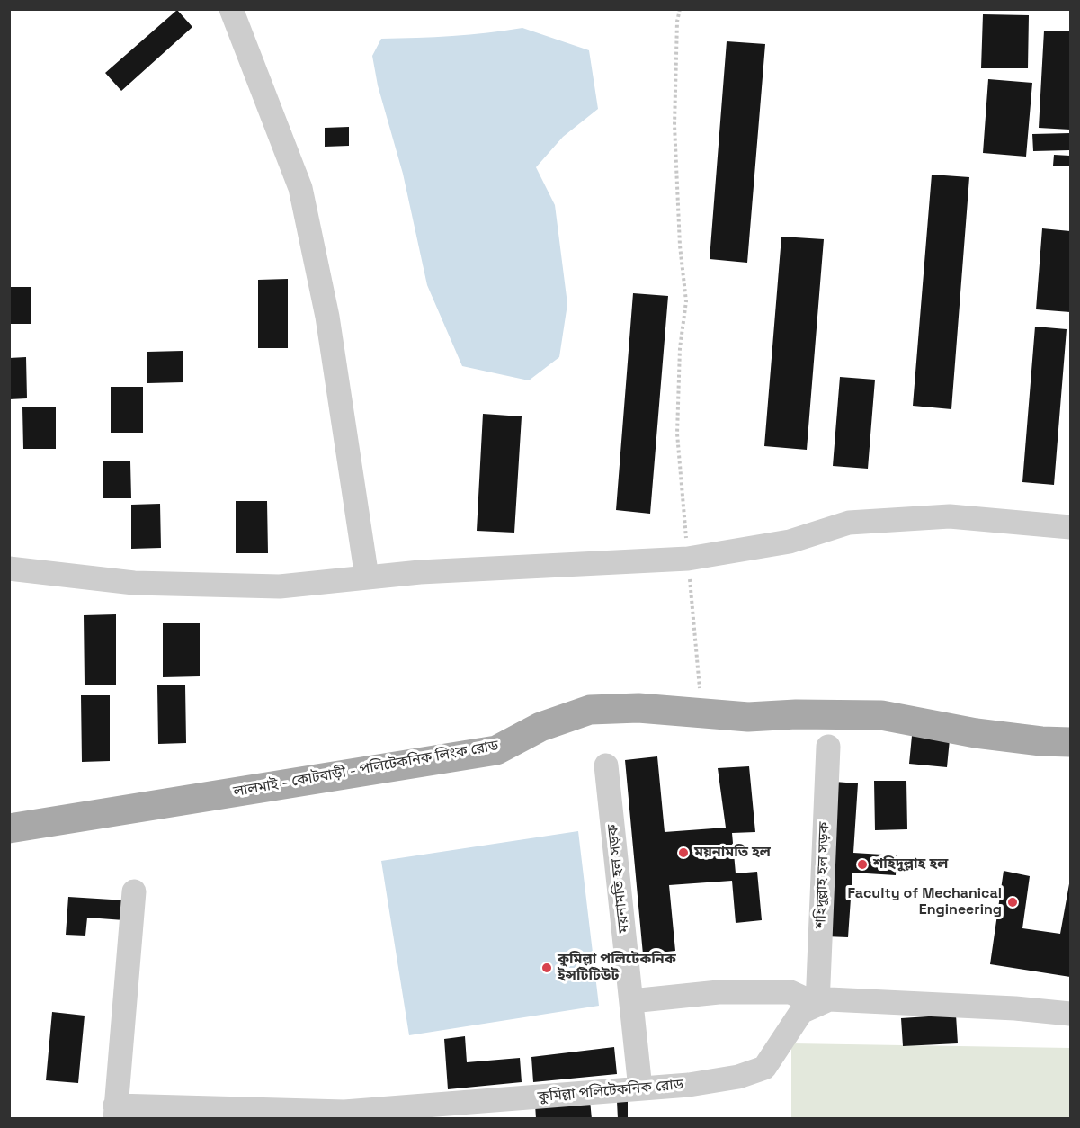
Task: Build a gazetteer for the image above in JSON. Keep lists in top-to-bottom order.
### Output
{
  "streets": {
    "main road": ["লালমাই - কোটবাড়ী - পলিটেকনিক লিংক রোড"],
    "street": ["শহিদুল্লাহ হল সড়ক", "ময়নামতি হল সড়ক", "কুমিল্লা পলিটেকনিক রোড"]
  },
  "crossings": [
    ["শহিদুল্লাহ হল সড়ক", "কুমিল্লা পলিটেকনিক রোড"],
    ["ময়নামতি হল সড়ক", "কুমিল্লা পলিটেকনিক রোড"]
  ],
  "places": [
    "ময়নামতি হল",
    "শহিদুল্লাহ হল",
    "Faculty of Mechanical Engineering",
    "কুমিল্লা পলিটেকনিক ইন্সটিটিউট"
  ]
}
